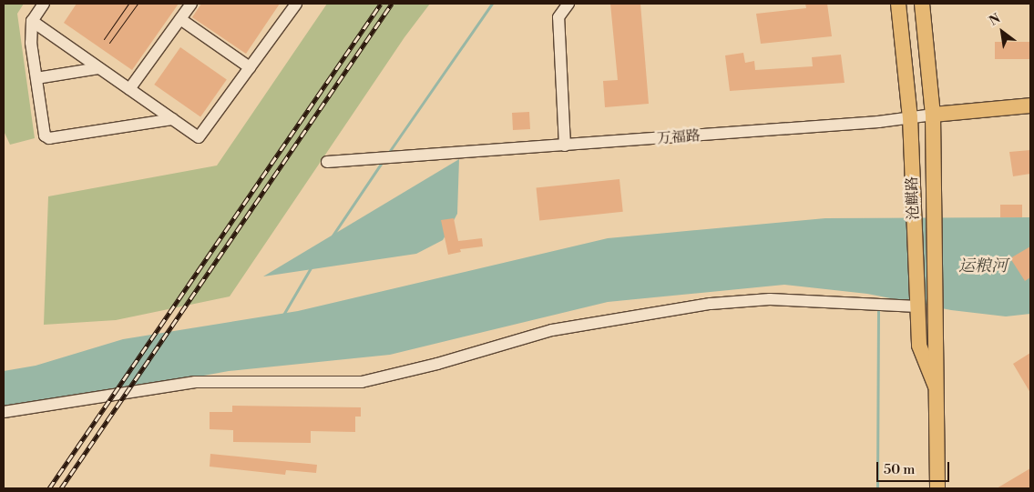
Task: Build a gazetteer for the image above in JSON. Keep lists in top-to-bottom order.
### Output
{
  "streets": {
    "main road": ["万福路", "沧麒路"]
  },
  "crossings": [
    ["万福路", "沧麒路"]
  ],
  "water": ["运粮河"],
  "scale_bar": "50 m",
  "north": "top left"
}
